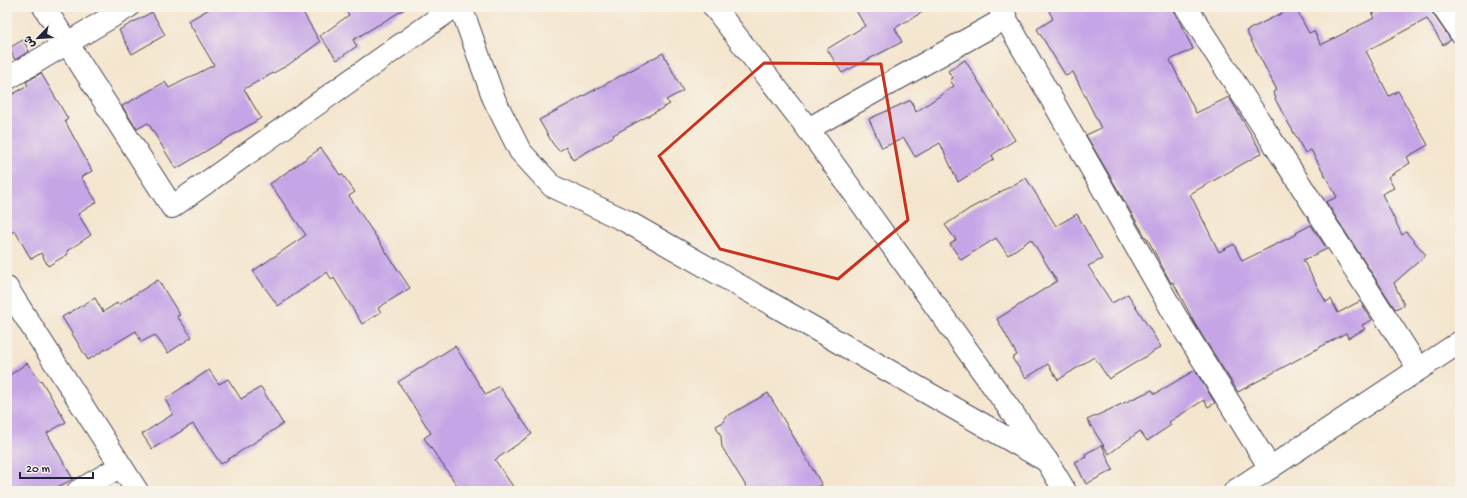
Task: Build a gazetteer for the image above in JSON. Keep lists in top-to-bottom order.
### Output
{
  "scale_bar": "20 m",
  "north": "bottom left"
}
